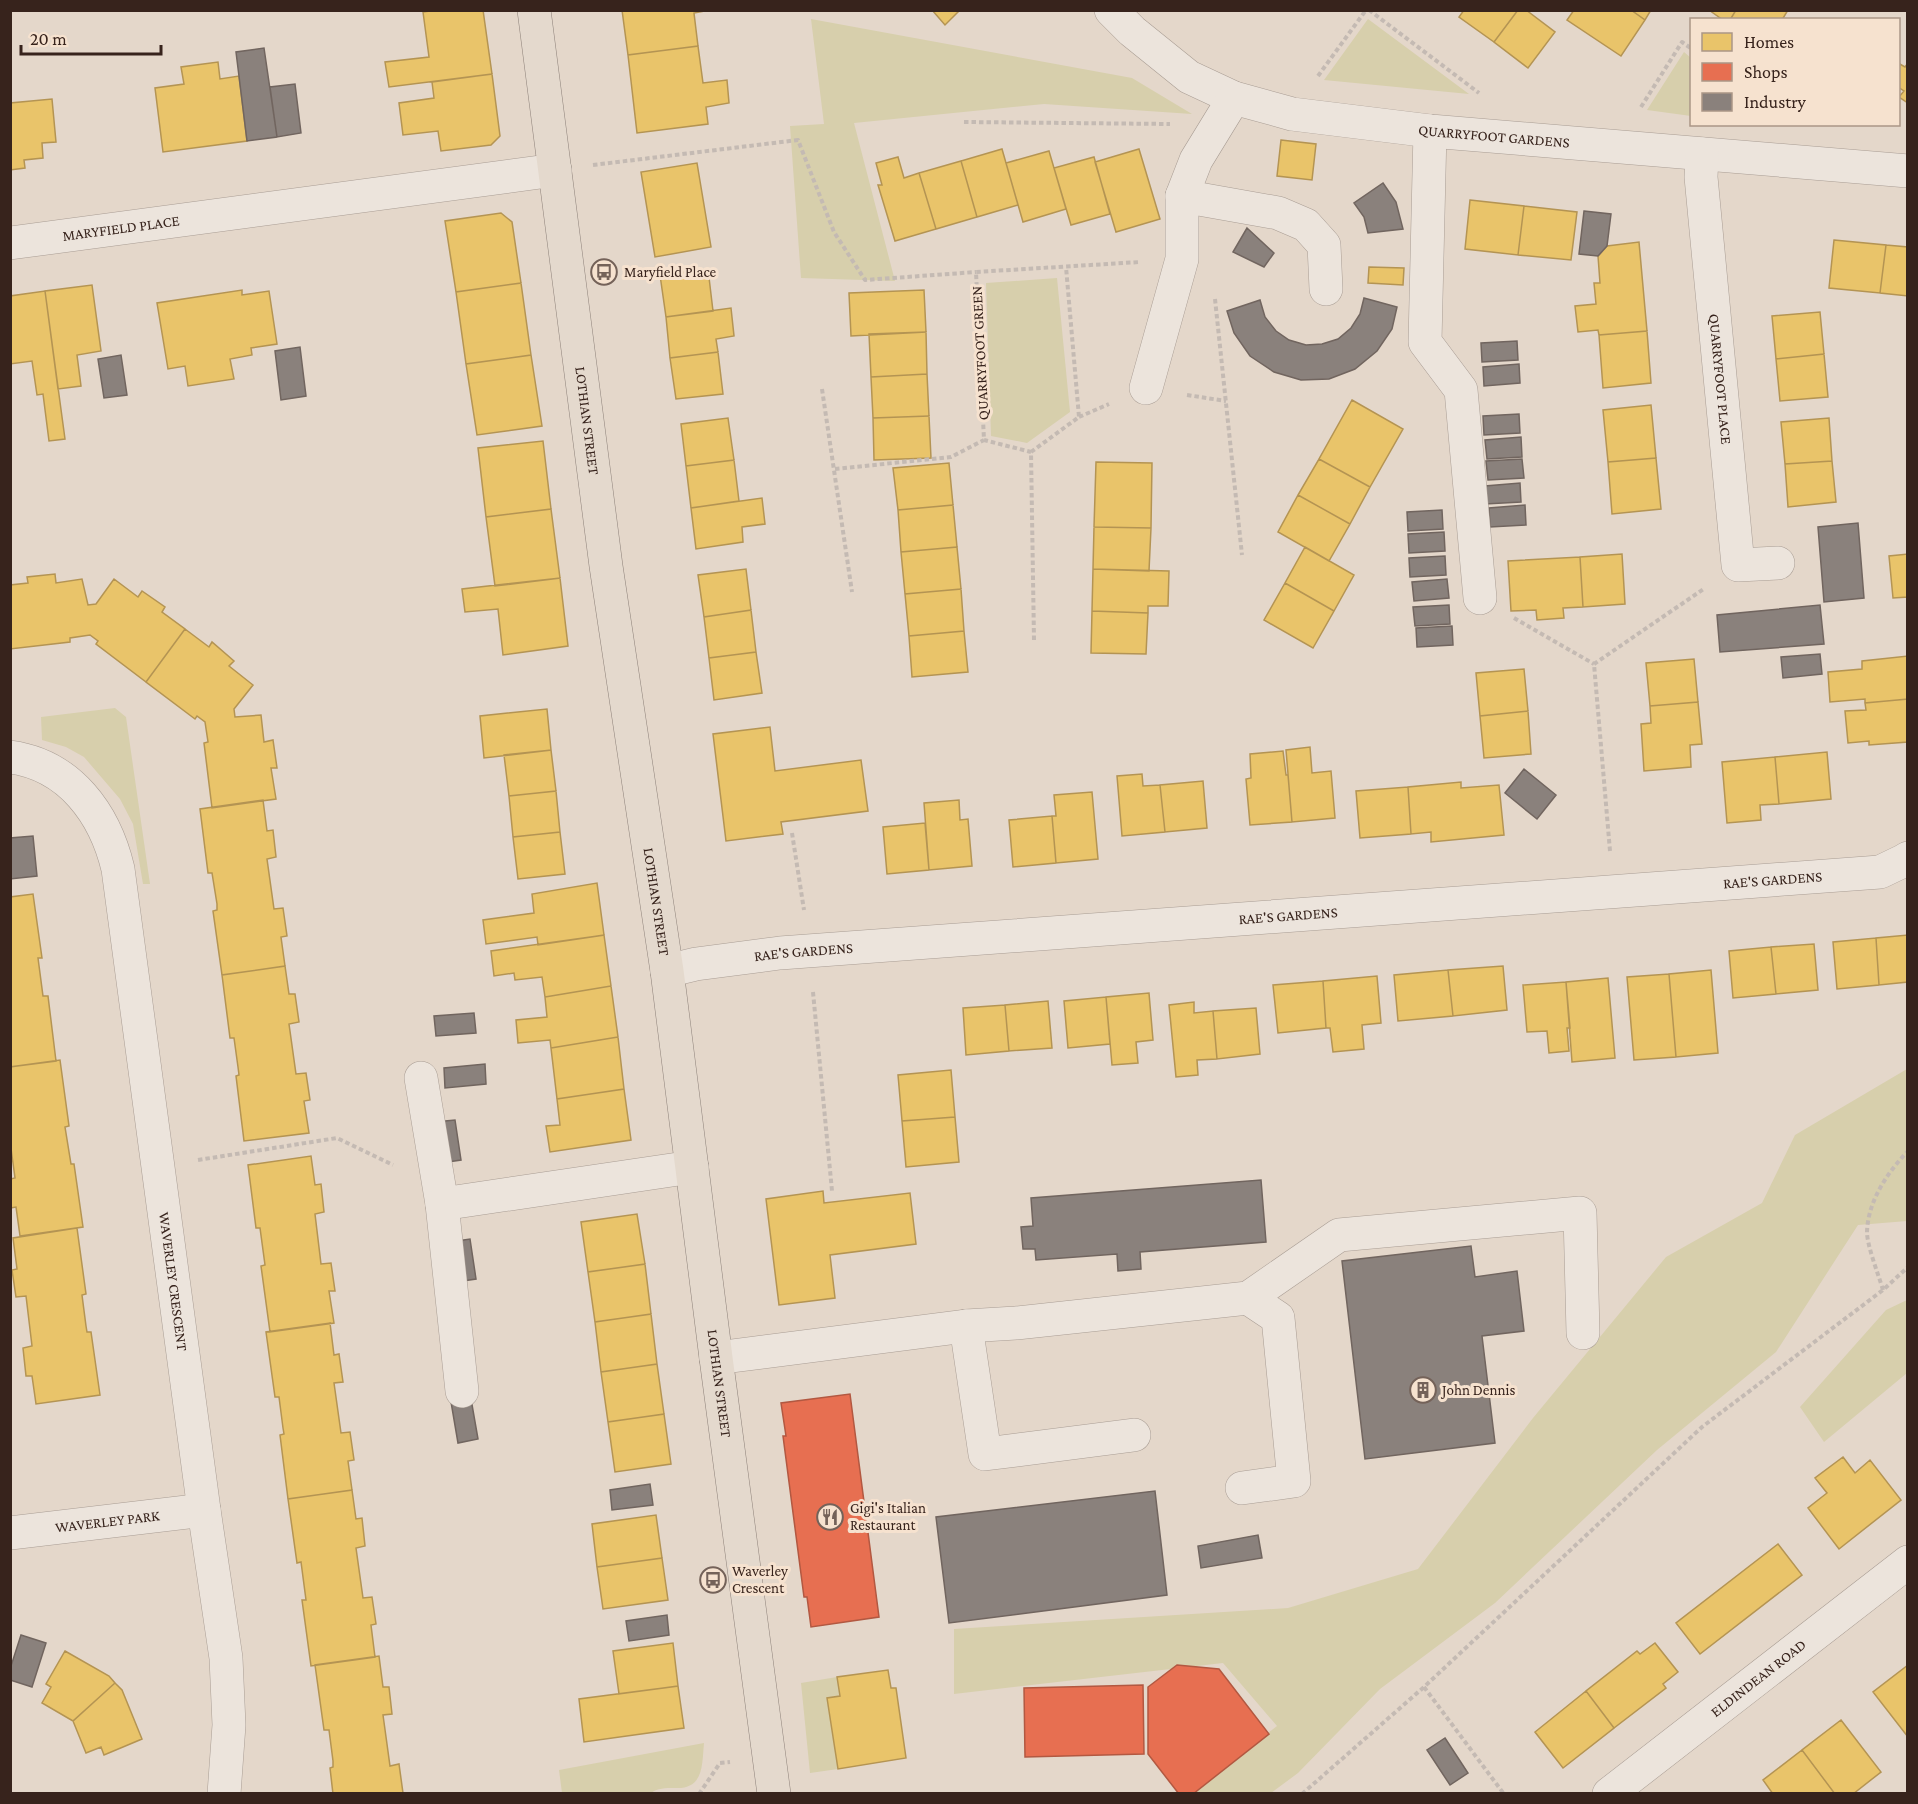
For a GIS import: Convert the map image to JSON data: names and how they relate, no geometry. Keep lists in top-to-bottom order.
{
  "streets": {
    "main road": ["LOTHIAN STREET"],
    "street": [
      "QUARRYFOOT GARDENS",
      "MARYFIELD PLACE",
      "QUARRYFOOT PLACE",
      "RAE'S GARDENS",
      "WAVERLEY CRESCENT",
      "WAVERLEY PARK",
      "ELDINDEAN ROAD"
    ],
    "path": ["QUARRYFOOT GREEN"]
  },
  "crossings": [
    ["QUARRYFOOT GARDENS", "QUARRYFOOT PLACE"],
    ["MARYFIELD PLACE", "LOTHIAN STREET"],
    ["LOTHIAN STREET", "RAE'S GARDENS"],
    ["WAVERLEY CRESCENT", "WAVERLEY PARK"]
  ],
  "places": {
    "bus stop": ["Maryfield Place", "Waverley Crescent"],
    "building": ["John Dennis"],
    "restaurant": ["Gigi's Italian Restaurant"]
  },
  "legend": ["Homes", "Shops", "Industry"],
  "scale_bar": "20 m"
}
